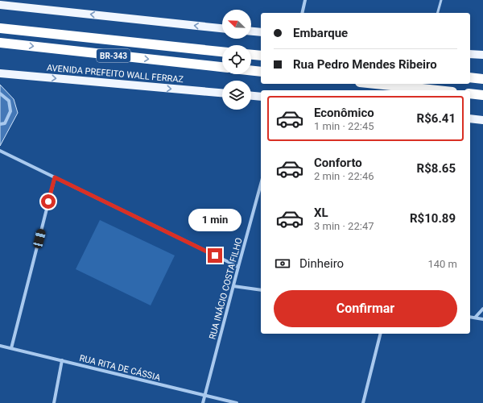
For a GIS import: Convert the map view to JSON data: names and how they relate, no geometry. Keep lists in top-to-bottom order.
{
  "streets": {
    "highway": ["BR-343"],
    "main road": ["AVENIDA PREFEITO WALL FERRAZ"],
    "street": ["RUA INÁCIO COSTA FILHO", "RUA RITA DE CÁSSIA"]
  },
  "crossings": [
    ["RUA INÁCIO COSTA FILHO", "RUA RITA DE CÁSSIA"]
  ],
  "north": "top left",
  "page": {
    "banner": ["Embarque", "Rua Pedro Mendes Ribeiro"],
    "list": [
      {
        "name": "Econômico",
        "note": "1 min · 22:45",
        "value": "R$6.41"
      },
      {
        "name": "Conforto",
        "note": "2 min · 22:46",
        "value": "R$8.65"
      },
      {
        "name": "XL",
        "note": "3 min · 22:47",
        "value": "R$10.89"
      }
    ],
    "bubble": "1 min",
    "pay": ["Dinheiro", "140 m"],
    "buttons": "Confirmar"
  }
}
